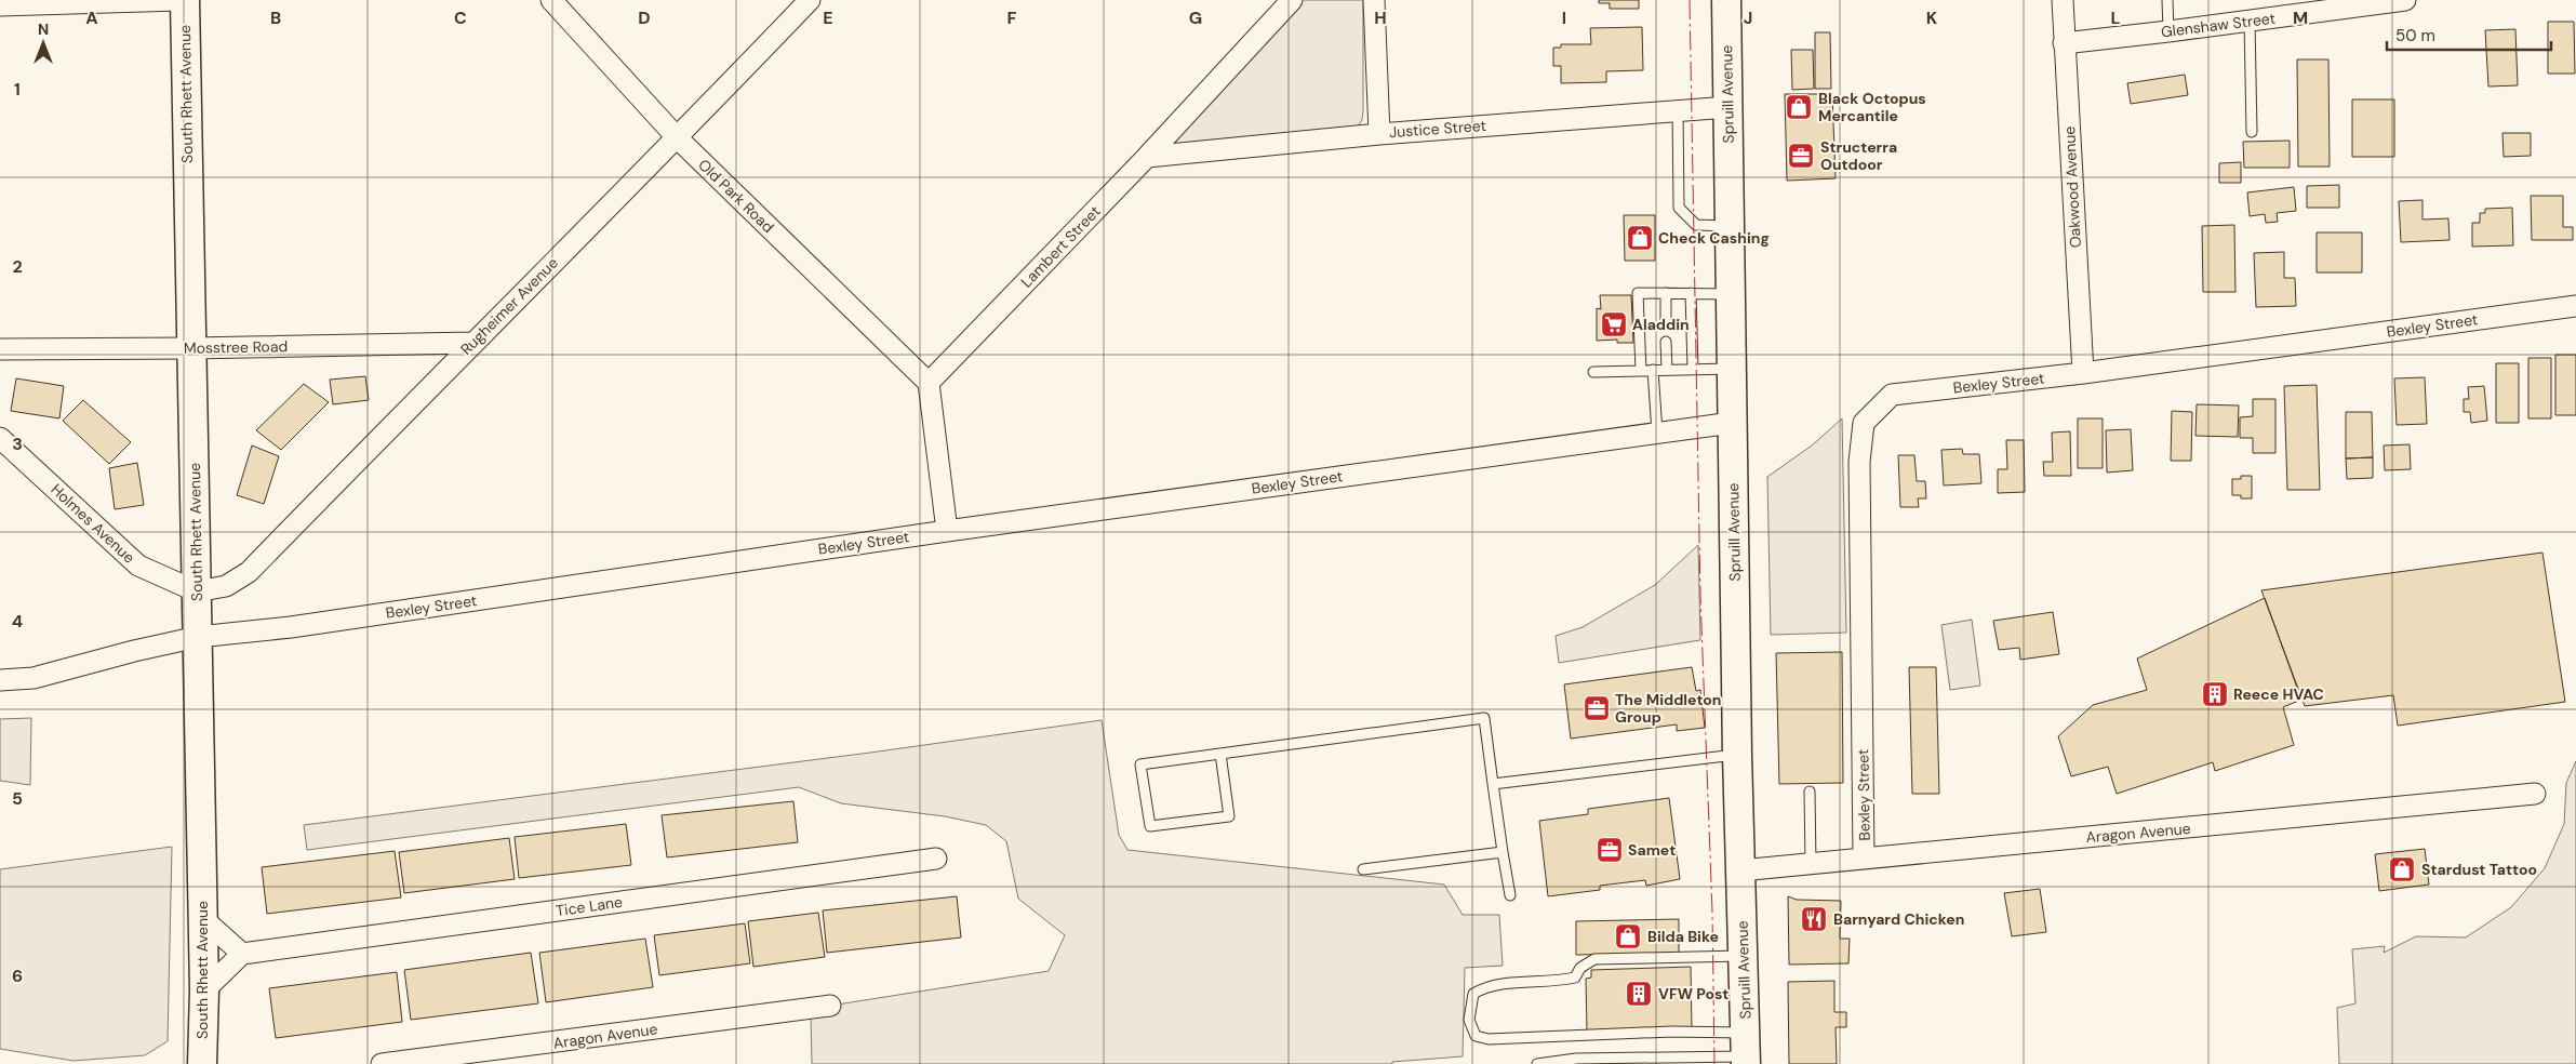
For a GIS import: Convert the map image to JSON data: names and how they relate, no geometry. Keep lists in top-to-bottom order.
{
  "streets": {
    "street": [
      "Glenshaw Street",
      "South Rhett Avenue",
      "Spruill Avenue",
      "Justice Street",
      "Oakwood Avenue",
      "Old Park Road",
      "Lambert Street",
      "Rugheimer Avenue",
      "Bexley Street",
      "Mosstree Road",
      "Holmes Avenue",
      "Aragon Avenue",
      "Tice Lane"
    ]
  },
  "crossings": [
    ["Glenshaw Street", "Oakwood Avenue"],
    ["South Rhett Avenue", "Rugheimer Avenue"],
    ["South Rhett Avenue", "Bexley Street"],
    ["South Rhett Avenue", "Mosstree Road"],
    ["South Rhett Avenue", "Holmes Avenue"],
    ["Spruill Avenue", "Justice Street"],
    ["Spruill Avenue", "Bexley Street"],
    ["Spruill Avenue", "Aragon Avenue"],
    ["Justice Street", "Lambert Street"],
    ["Oakwood Avenue", "Bexley Street"],
    ["Old Park Road", "Lambert Street"],
    ["Old Park Road", "Rugheimer Avenue"],
    ["Rugheimer Avenue", "Mosstree Road"],
    ["Rugheimer Avenue", "Holmes Avenue"],
    ["Bexley Street", "Aragon Avenue"]
  ],
  "places": {
    "shop": [
      "Black Octopus Mercantile",
      "Check Cashing",
      "Stardust Tattoo",
      "Bilda Bike"
    ],
    "office": ["Structerra Outdoor", "The Middleton Group", "Samet"],
    "supermarket": ["Aladdin"],
    "building": ["Reece HVAC", "VFW Post"],
    "restaurant": ["Barnyard Chicken"]
  },
  "scale_bar": "50 m",
  "north": "top",
  "grid": {
    "columns": [
      "A",
      "B",
      "C",
      "D",
      "E",
      "F",
      "G",
      "H",
      "I",
      "J",
      "K",
      "L",
      "M"
    ],
    "rows": [
      "1",
      "2",
      "3",
      "4",
      "5",
      "6"
    ]
  }
}
